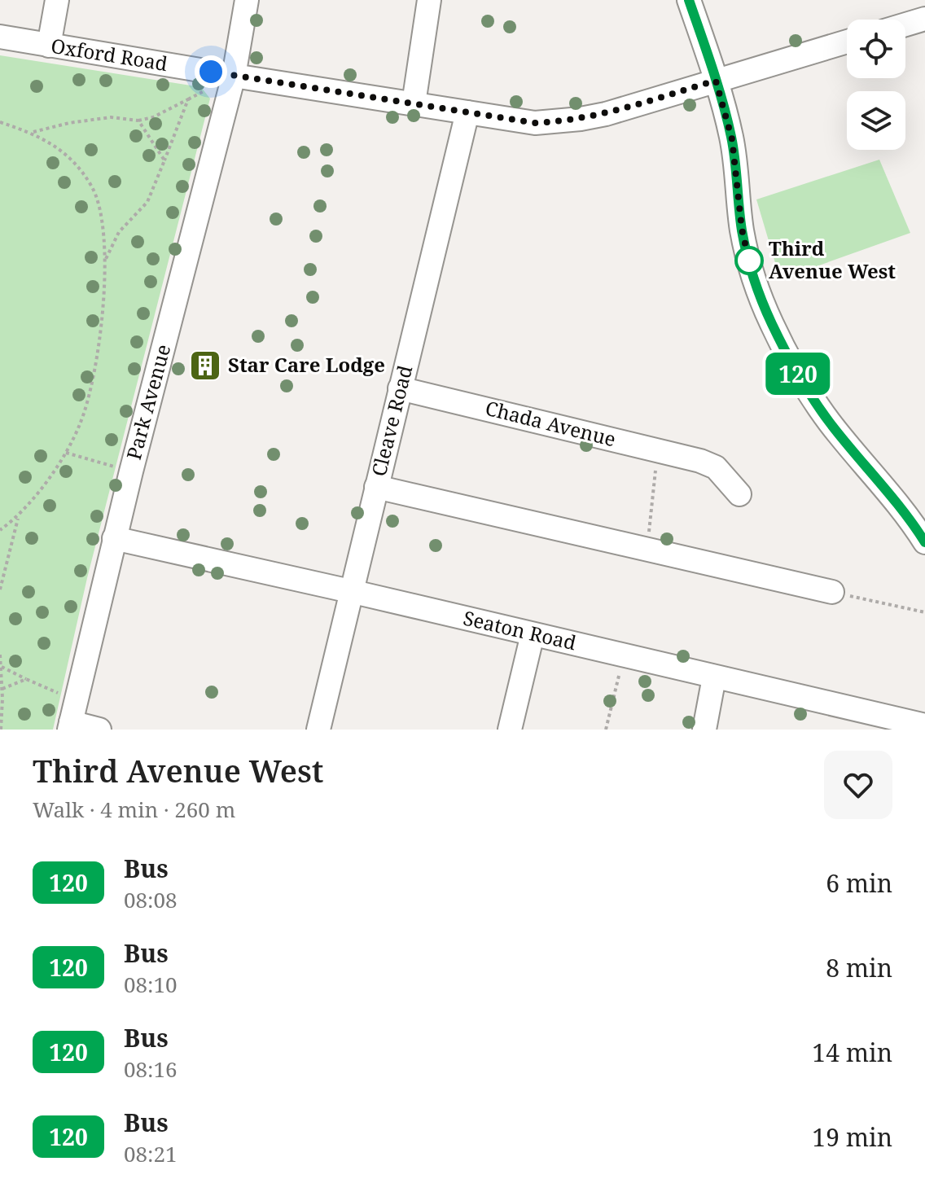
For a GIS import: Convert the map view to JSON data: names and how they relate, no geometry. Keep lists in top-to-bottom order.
{
  "streets": {
    "street": [
      "Oxford Road",
      "Park Avenue",
      "Cleave Road",
      "Chada Avenue",
      "Seaton Road"
    ]
  },
  "crossings": [
    ["Oxford Road", "Park Avenue"],
    ["Oxford Road", "Cleave Road"],
    ["Park Avenue", "Seaton Road"],
    ["Cleave Road", "Chada Avenue"],
    ["Cleave Road", "Seaton Road"]
  ],
  "places": {
    "other": ["Third Avenue West"],
    "building": ["Star Care Lodge"]
  },
  "lines": ["bus line 120"],
  "page": {
    "on_map": "120",
    "heading": ["Third Avenue West", "Walk · 4 min · 260 m"],
    "list": [
      {
        "mark": "120",
        "name": "Bus",
        "note": "08:08",
        "value": "6 min"
      },
      {
        "mark": "120",
        "name": "Bus",
        "note": "08:10",
        "value": "8 min"
      },
      {
        "mark": "120",
        "name": "Bus",
        "note": "08:16",
        "value": "14 min"
      },
      {
        "mark": "120",
        "name": "Bus",
        "note": "08:21",
        "value": "19 min"
      }
    ]
  }
}
